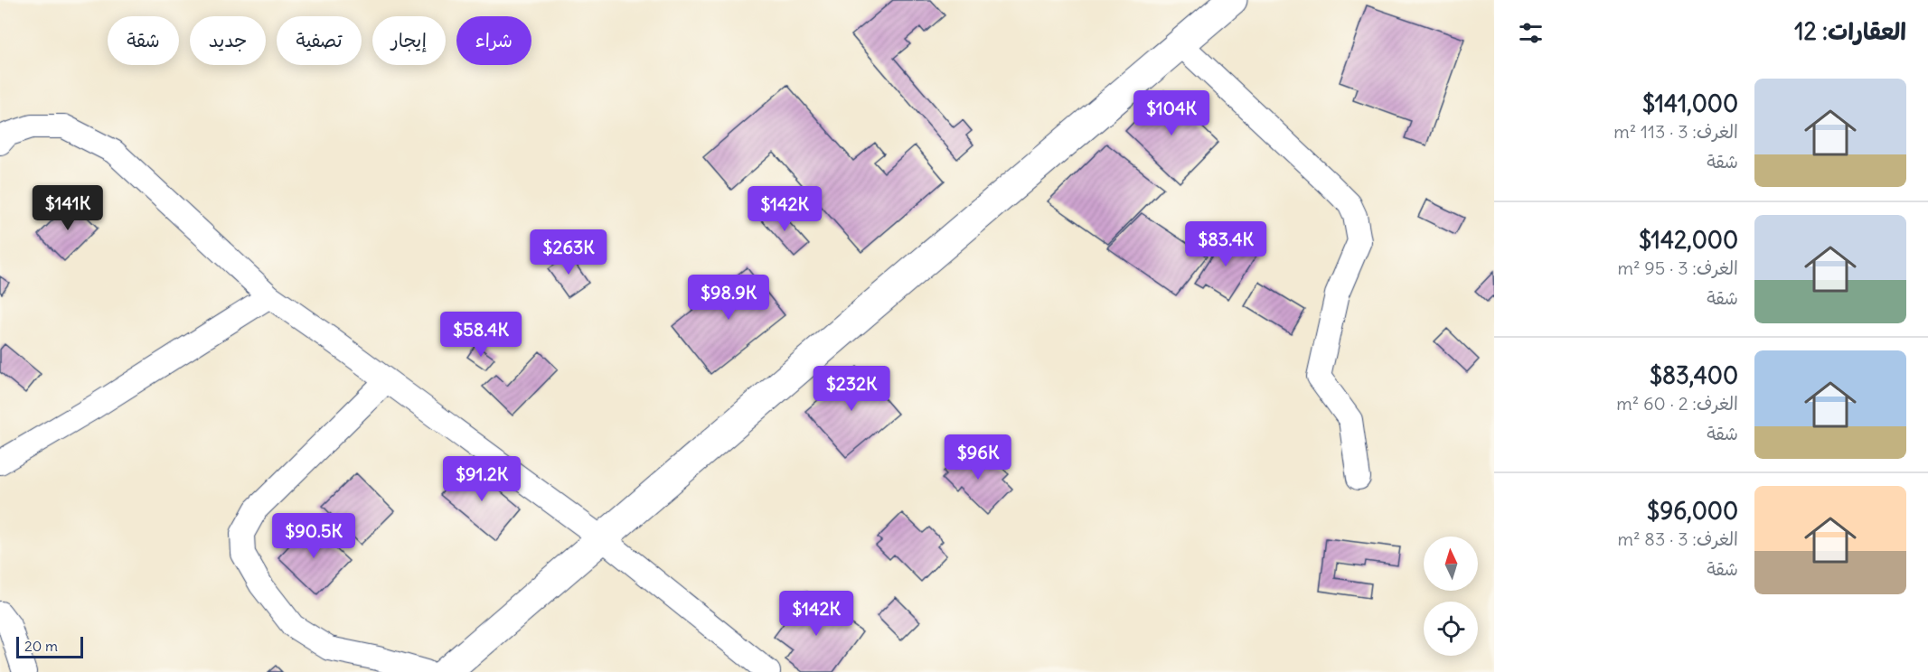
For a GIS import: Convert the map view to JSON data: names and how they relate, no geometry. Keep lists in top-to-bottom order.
{
  "scale_bar": "20 m",
  "north": "top",
  "page": {
    "heading": "العقارات: 12",
    "chip": [
      "شراء",
      "إيجار",
      "تصفية",
      "جديد",
      "شقة"
    ],
    "list": [
      {
        "name": "$141,000",
        "note": "الغرف: 3 · 113 m² · شقة"
      },
      {
        "name": "$142,000",
        "note": "الغرف: 3 · 95 m² · شقة"
      },
      {
        "name": "$83,400",
        "note": "الغرف: 2 · 60 m² · شقة"
      },
      {
        "name": "$96,000",
        "note": "الغرف: 3 · 83 m² · شقة"
      }
    ],
    "price": [
      "$104K",
      "$141K",
      "$142K",
      "$83.4K",
      "$263K",
      "$98.9K",
      "$58.4K",
      "$232K",
      "$96K",
      "$91.2K",
      "$90.5K",
      "$142K"
    ],
    "scale": "20 m"
  }
}
